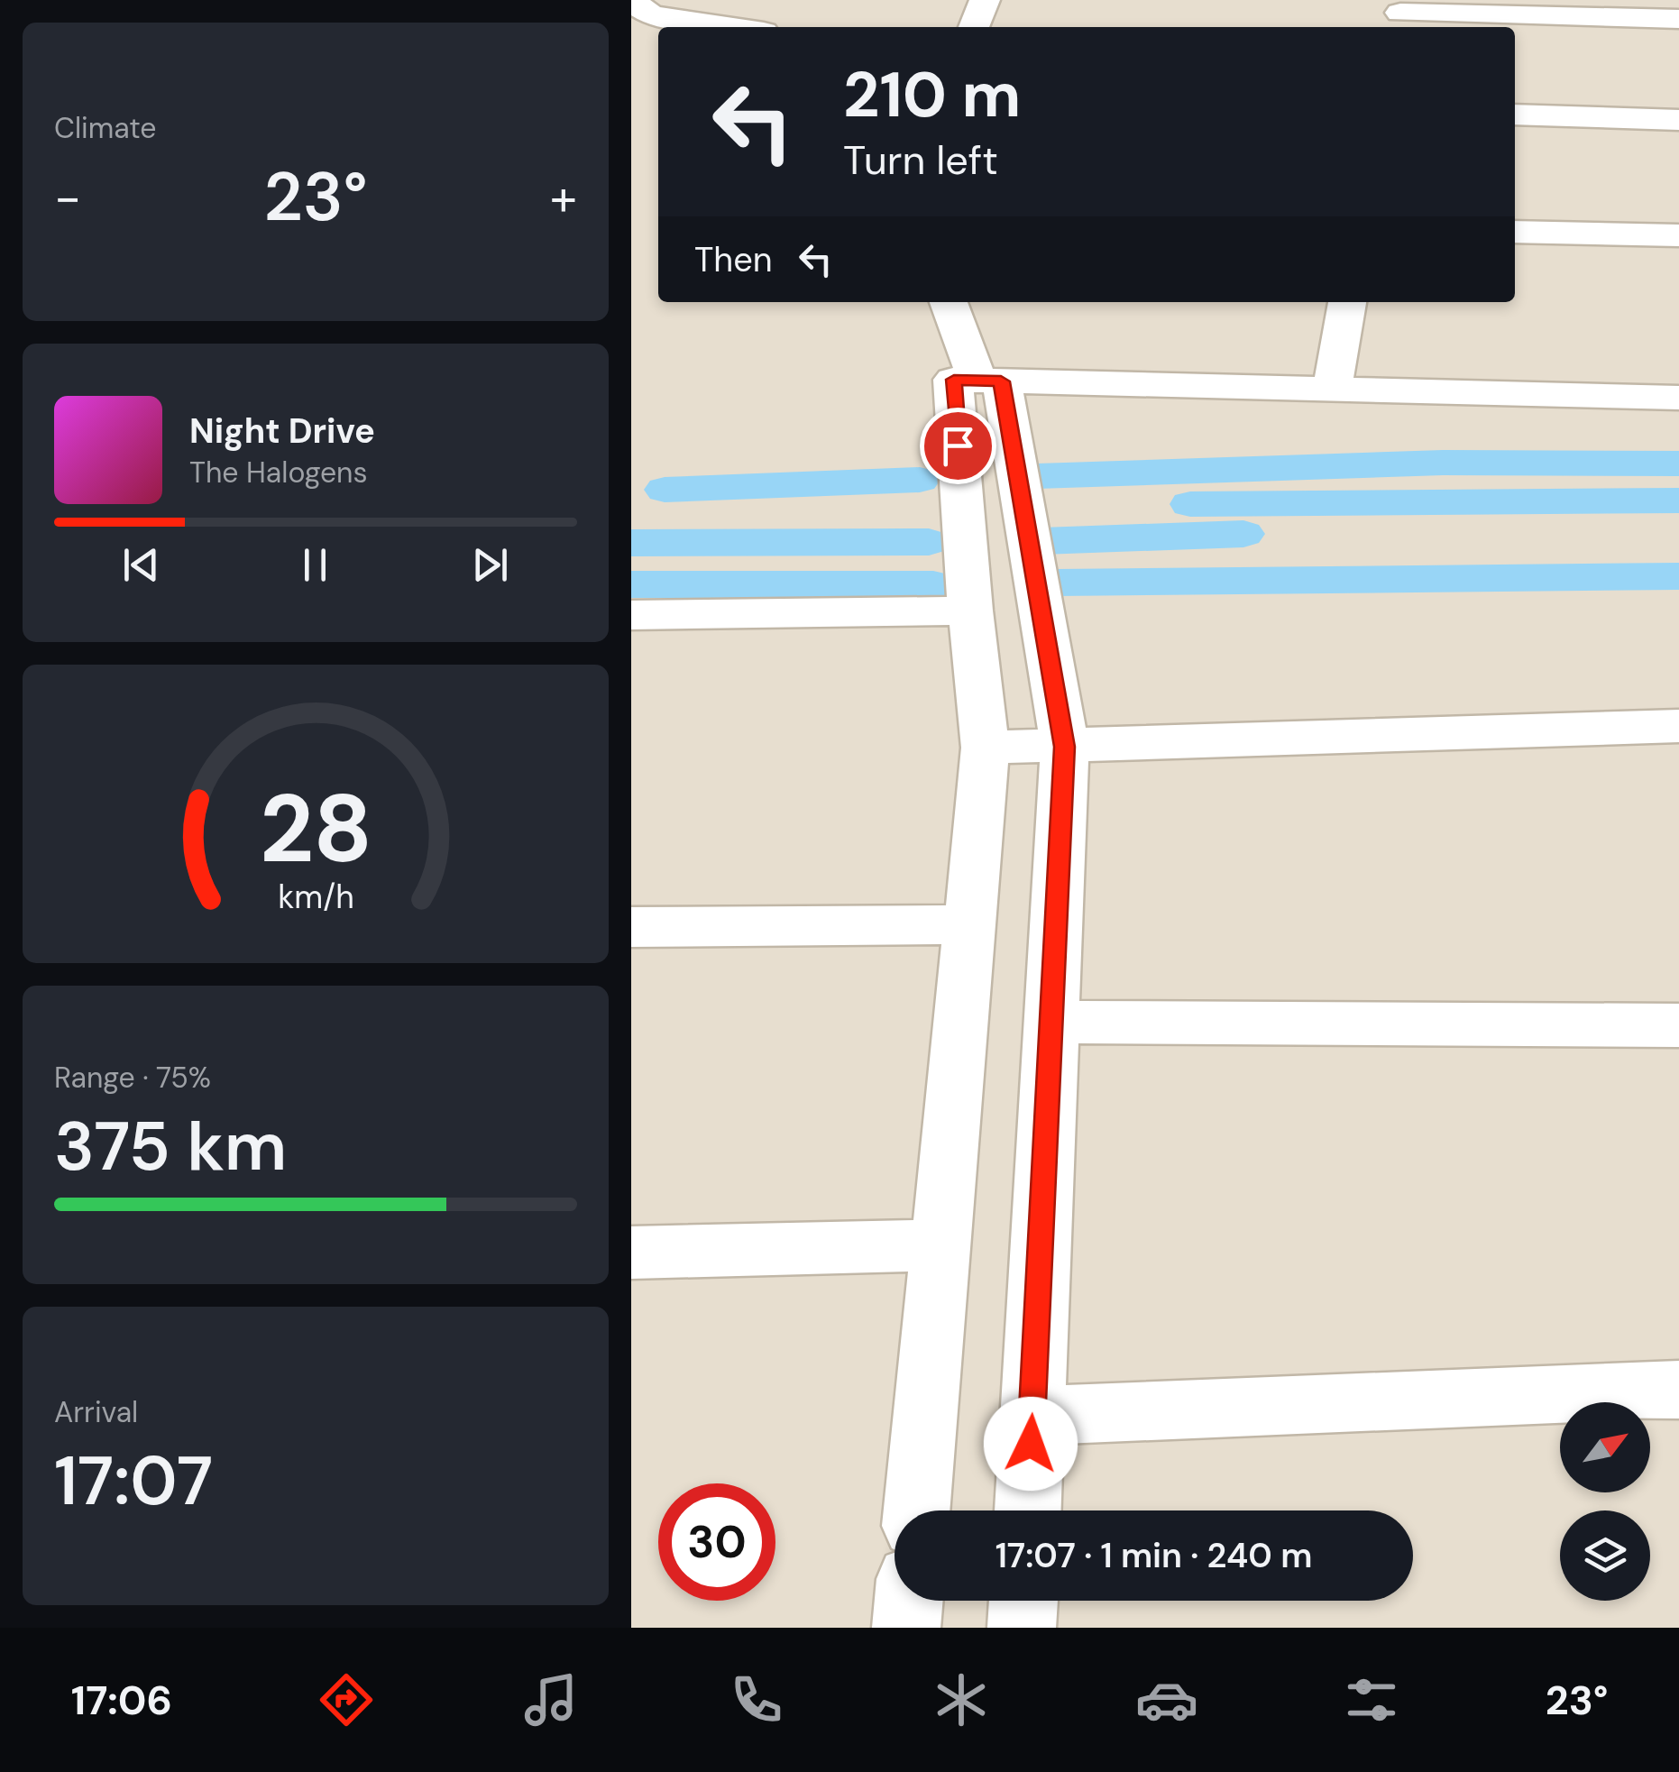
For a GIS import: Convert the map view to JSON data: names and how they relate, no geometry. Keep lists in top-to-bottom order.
{
  "north": "top right",
  "page": {
    "tile": [
      "Climate",
      ["Range · 75%", "375 km"],
      ["Arrival", "17:07"]
    ],
    "turn": ["210 m", "Turn left"],
    "heat": ["−", "23°", "+"],
    "then": "Then",
    "song": ["Night Drive", "The Halogens"],
    "limit": "30",
    "trip": "17:07 · 1 min · 240 m",
    "tabs": ["17:06", "23°"],
    "gauge": ["28", "km/h"]
  }
}
